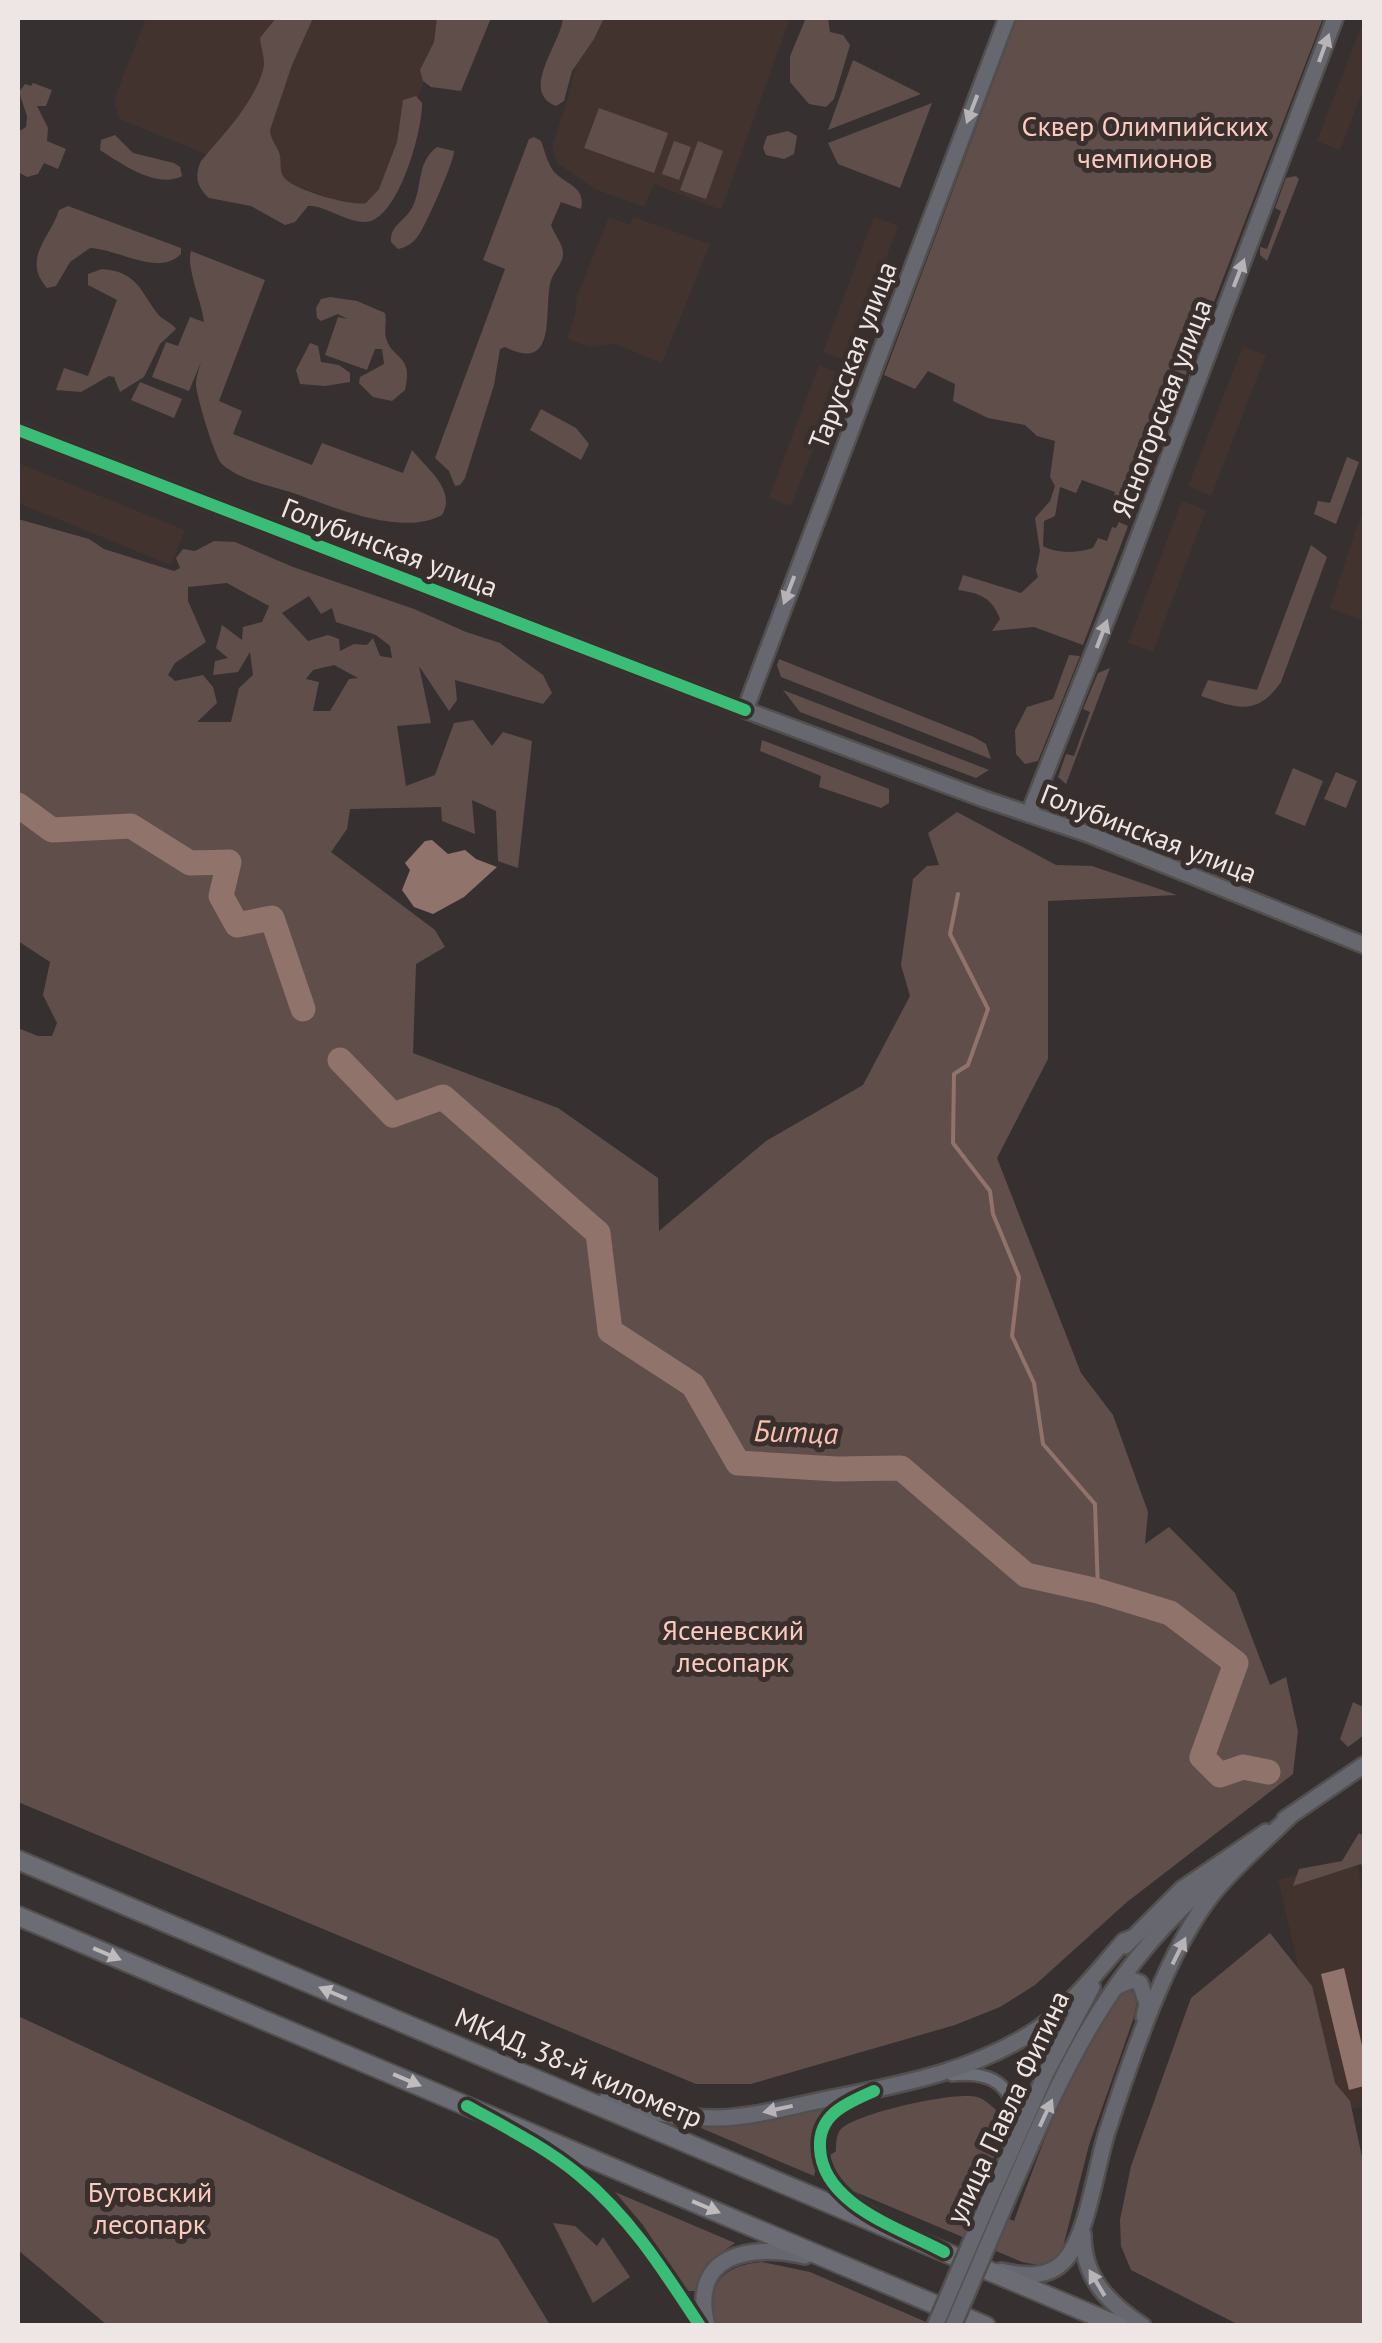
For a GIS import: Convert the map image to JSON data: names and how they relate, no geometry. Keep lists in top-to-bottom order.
{
  "streets": {
    "highway": ["МКАД, 38-й километр"],
    "main road": [
      "Тарусская улица",
      "Ясногорская улица",
      "Голубинская улица",
      "улица Павла Фитина"
    ]
  },
  "crossings": [
    ["Тарусская улица", "Голубинская улица"],
    ["Ясногорская улица", "Голубинская улица"]
  ],
  "one_way": ["Тарусская улица", "Ясногорская улица"],
  "water": ["Битца"],
  "parks": ["Сквер Олимпийских чемпионов", "Ясеневский лесопарк", "Бутовский лесопарк"]
}
